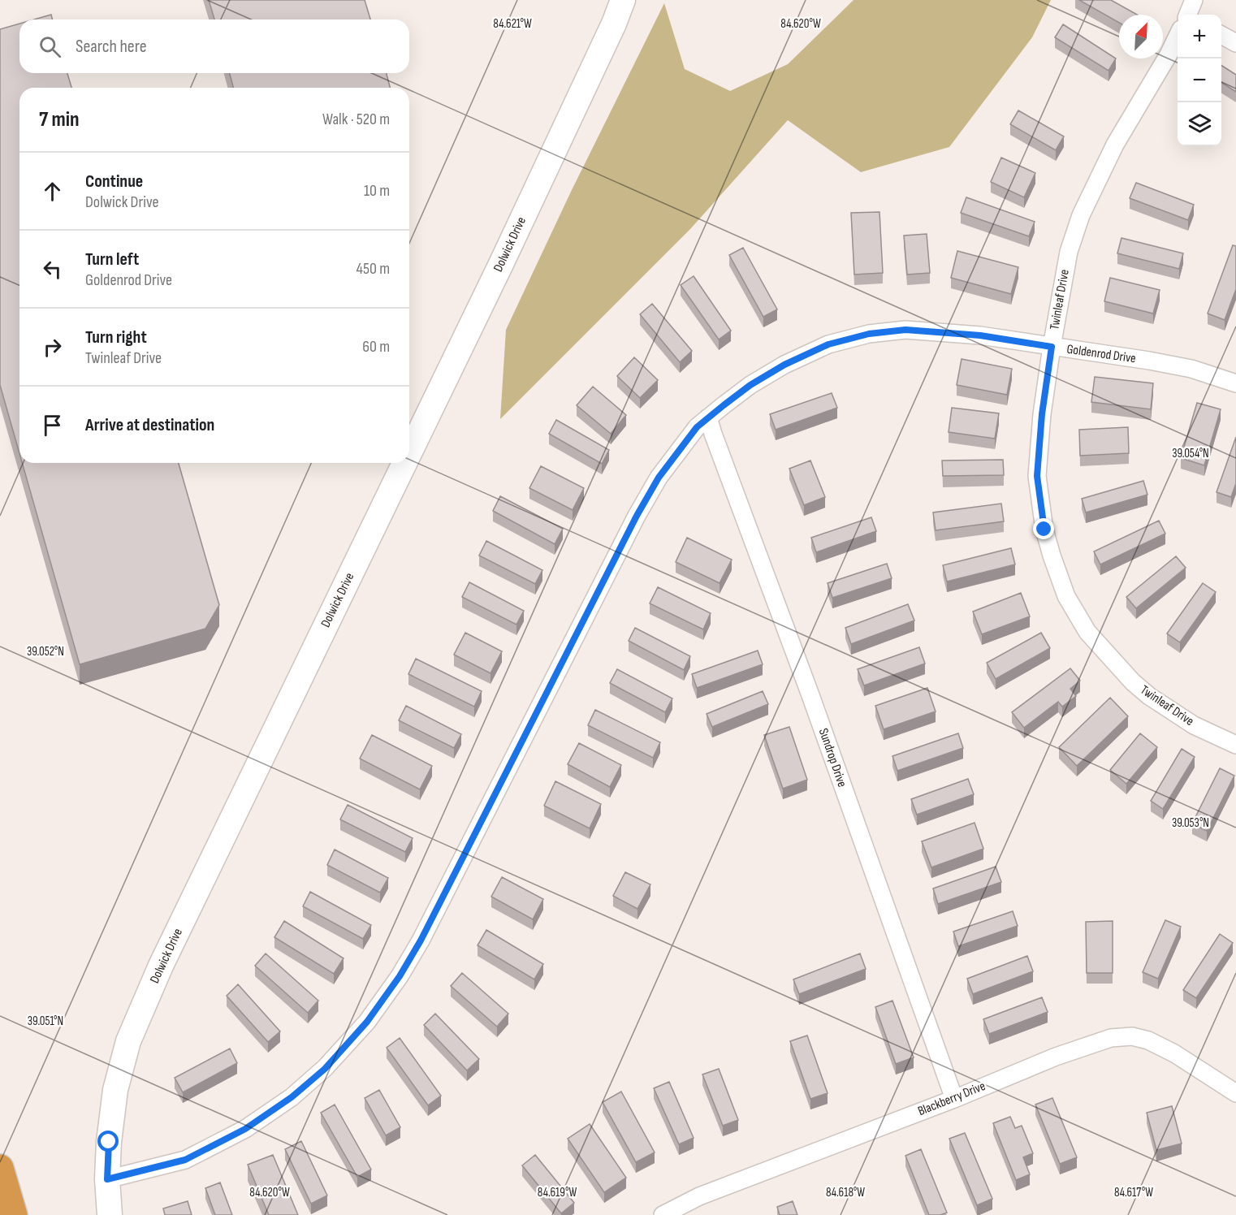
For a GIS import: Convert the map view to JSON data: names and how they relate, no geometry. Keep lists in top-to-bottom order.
{
  "streets": {
    "main road": ["Dolwick Drive"],
    "street": [
      "Twinleaf Drive",
      "Goldenrod Drive",
      "Sundrop Drive",
      "Blackberry Drive"
    ]
  },
  "crossings": [
    ["Dolwick Drive", "Goldenrod Drive"],
    ["Twinleaf Drive", "Goldenrod Drive"],
    ["Goldenrod Drive", "Sundrop Drive"],
    ["Sundrop Drive", "Blackberry Drive"]
  ],
  "north": "top right",
  "page": {
    "map_buttons": ["+", "−"],
    "search": "Search here",
    "heading": ["7 min", "Walk · 520 m"],
    "list": [
      ["Continue", "Dolwick Drive", "10 m"],
      ["Turn left", "Goldenrod Drive", "450 m"],
      ["Turn right", "Twinleaf Drive", "60 m"],
      "Arrive at destination"
    ]
  },
  "coordinates": [
    "84.621°W",
    "84.620°W",
    "39.054°N",
    "39.052°N",
    "39.053°N",
    "39.051°N",
    "84.619°W",
    "84.618°W",
    "84.617°W"
  ]
}
